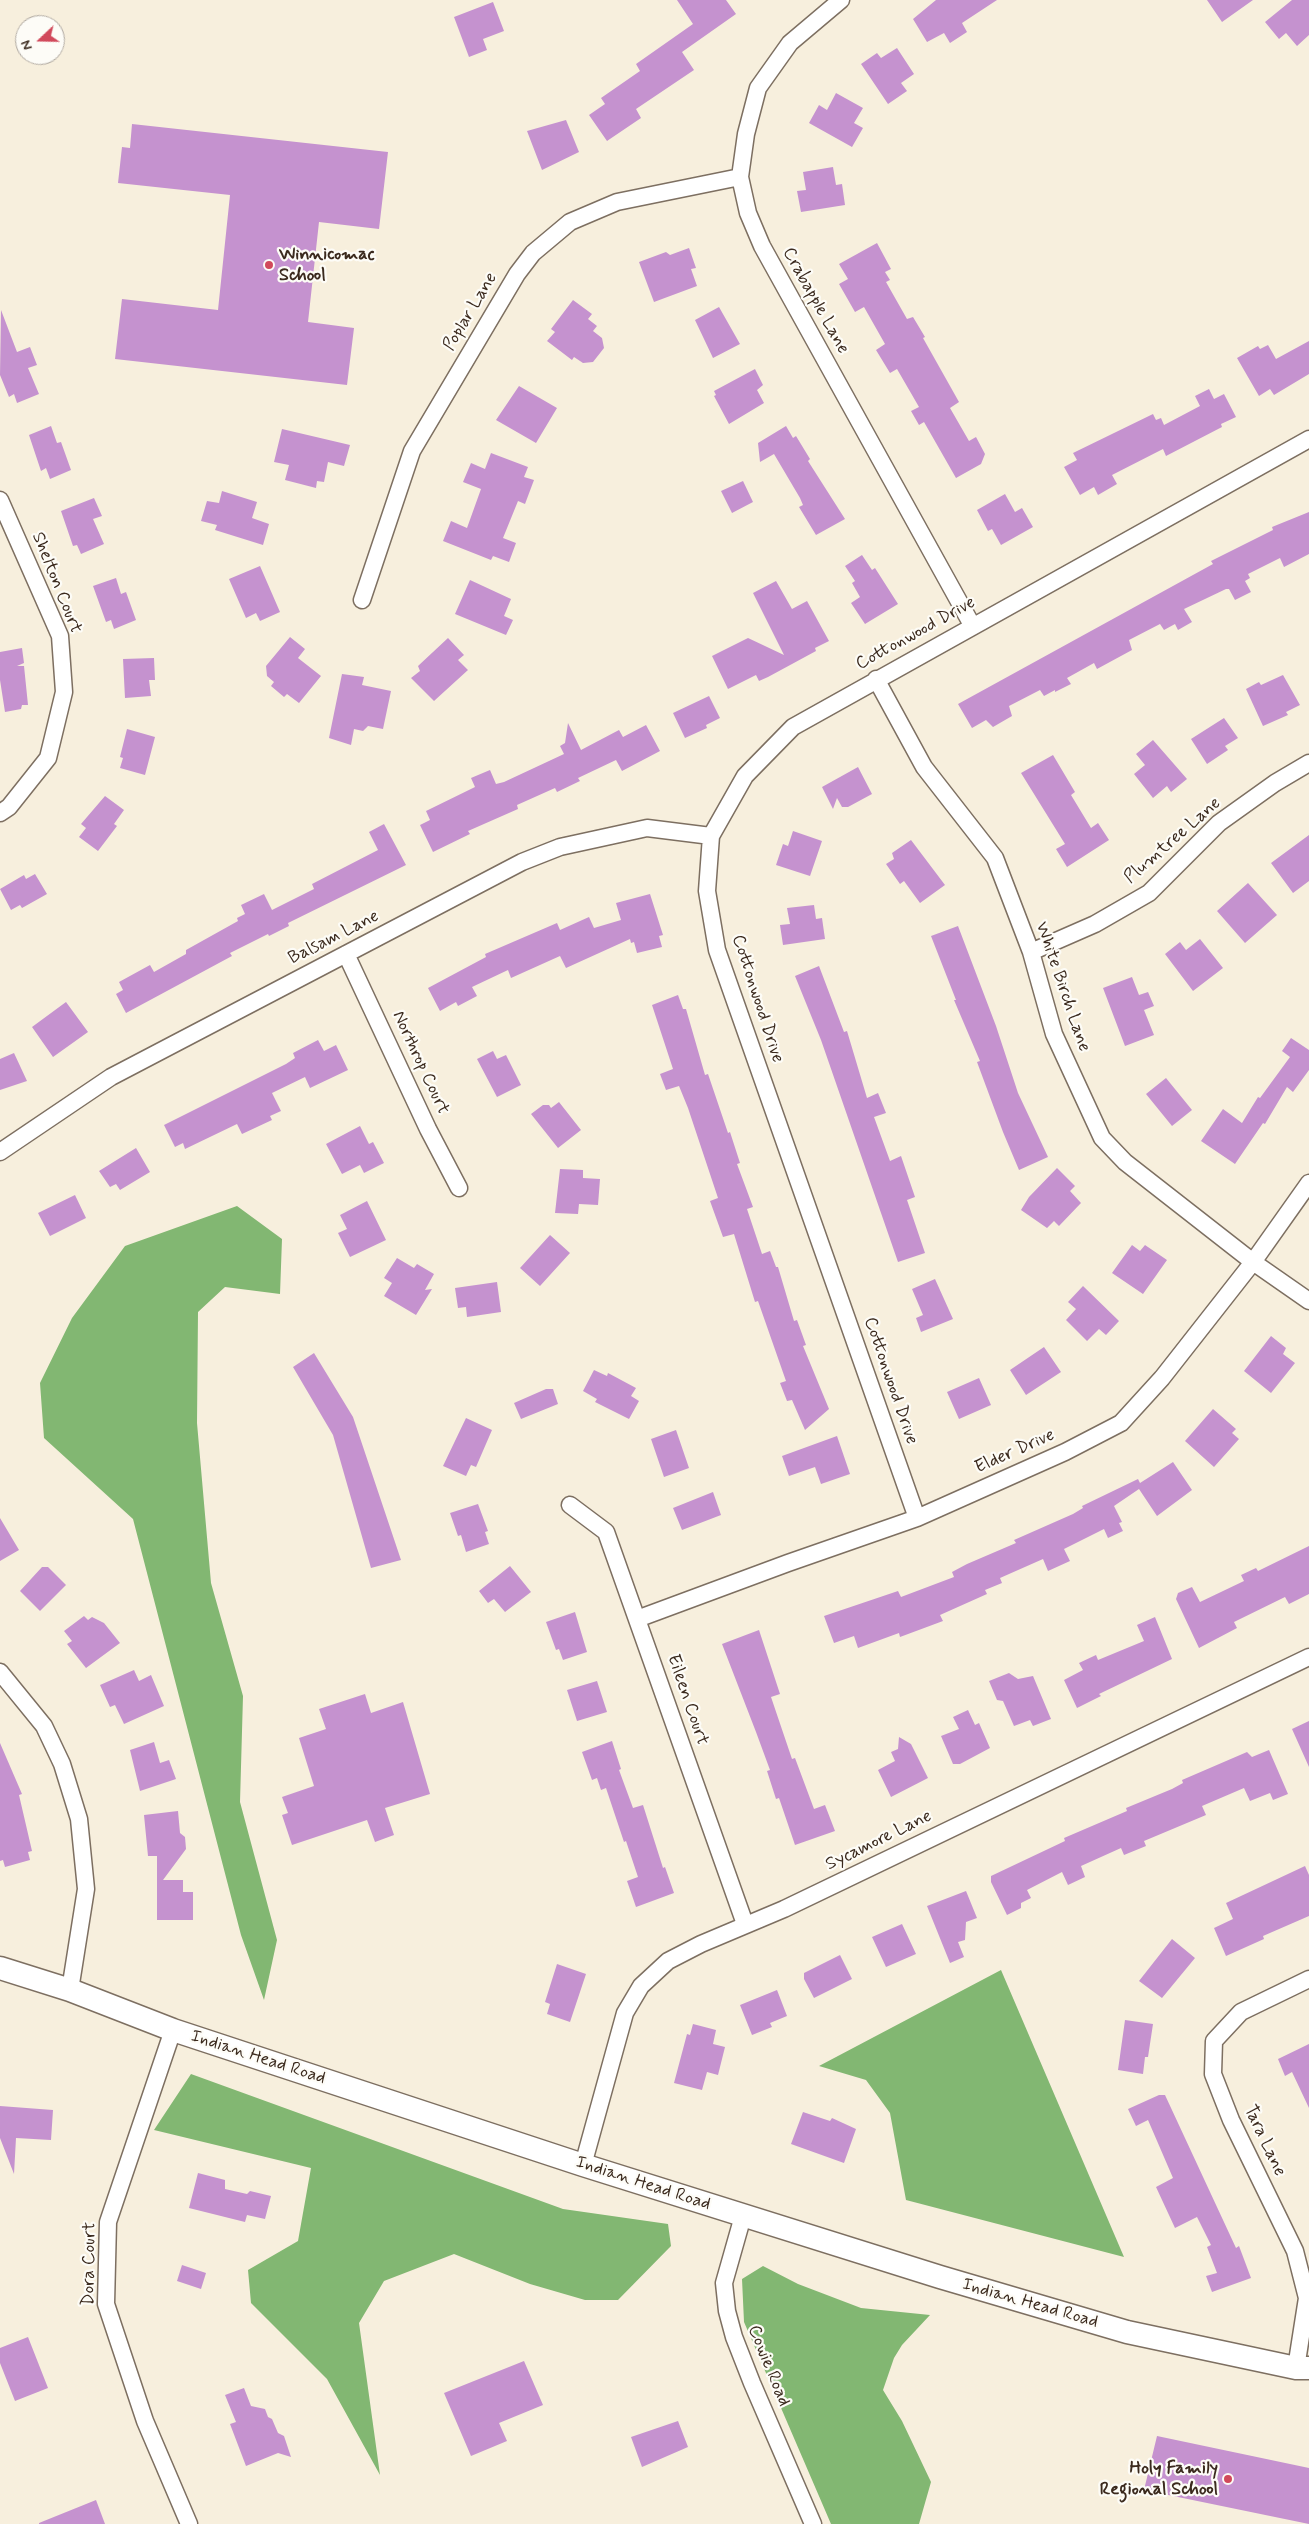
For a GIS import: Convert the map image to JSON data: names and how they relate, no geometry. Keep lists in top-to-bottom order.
{
  "streets": {
    "main road": ["Indian Head Road"],
    "street": [
      "Crabapple Lane",
      "Poplar Lane",
      "Shelton Court",
      "Cottonwood Drive",
      "Plumtree Lane",
      "Balsam Lane",
      "White Birch Lane",
      "Northrop Court",
      "Elder Drive",
      "Eileen Court",
      "Sycamore Lane",
      "Tara Lane",
      "Dora Court",
      "Cowie Road"
    ]
  },
  "crossings": [
    ["Crabapple Lane", "Poplar Lane"],
    ["Crabapple Lane", "Cottonwood Drive"],
    ["Cottonwood Drive", "Balsam Lane"],
    ["Cottonwood Drive", "White Birch Lane"],
    ["Cottonwood Drive", "Elder Drive"],
    ["Plumtree Lane", "White Birch Lane"],
    ["Balsam Lane", "Northrop Court"],
    ["White Birch Lane", "Elder Drive"],
    ["Elder Drive", "Eileen Court"],
    ["Eileen Court", "Sycamore Lane"],
    ["Sycamore Lane", "Indian Head Road"],
    ["Indian Head Road", "Tara Lane"],
    ["Indian Head Road", "Dora Court"],
    ["Indian Head Road", "Cowie Road"]
  ],
  "places": ["Winnicomac School", "Holy Family Regional School"],
  "north": "left"
}
